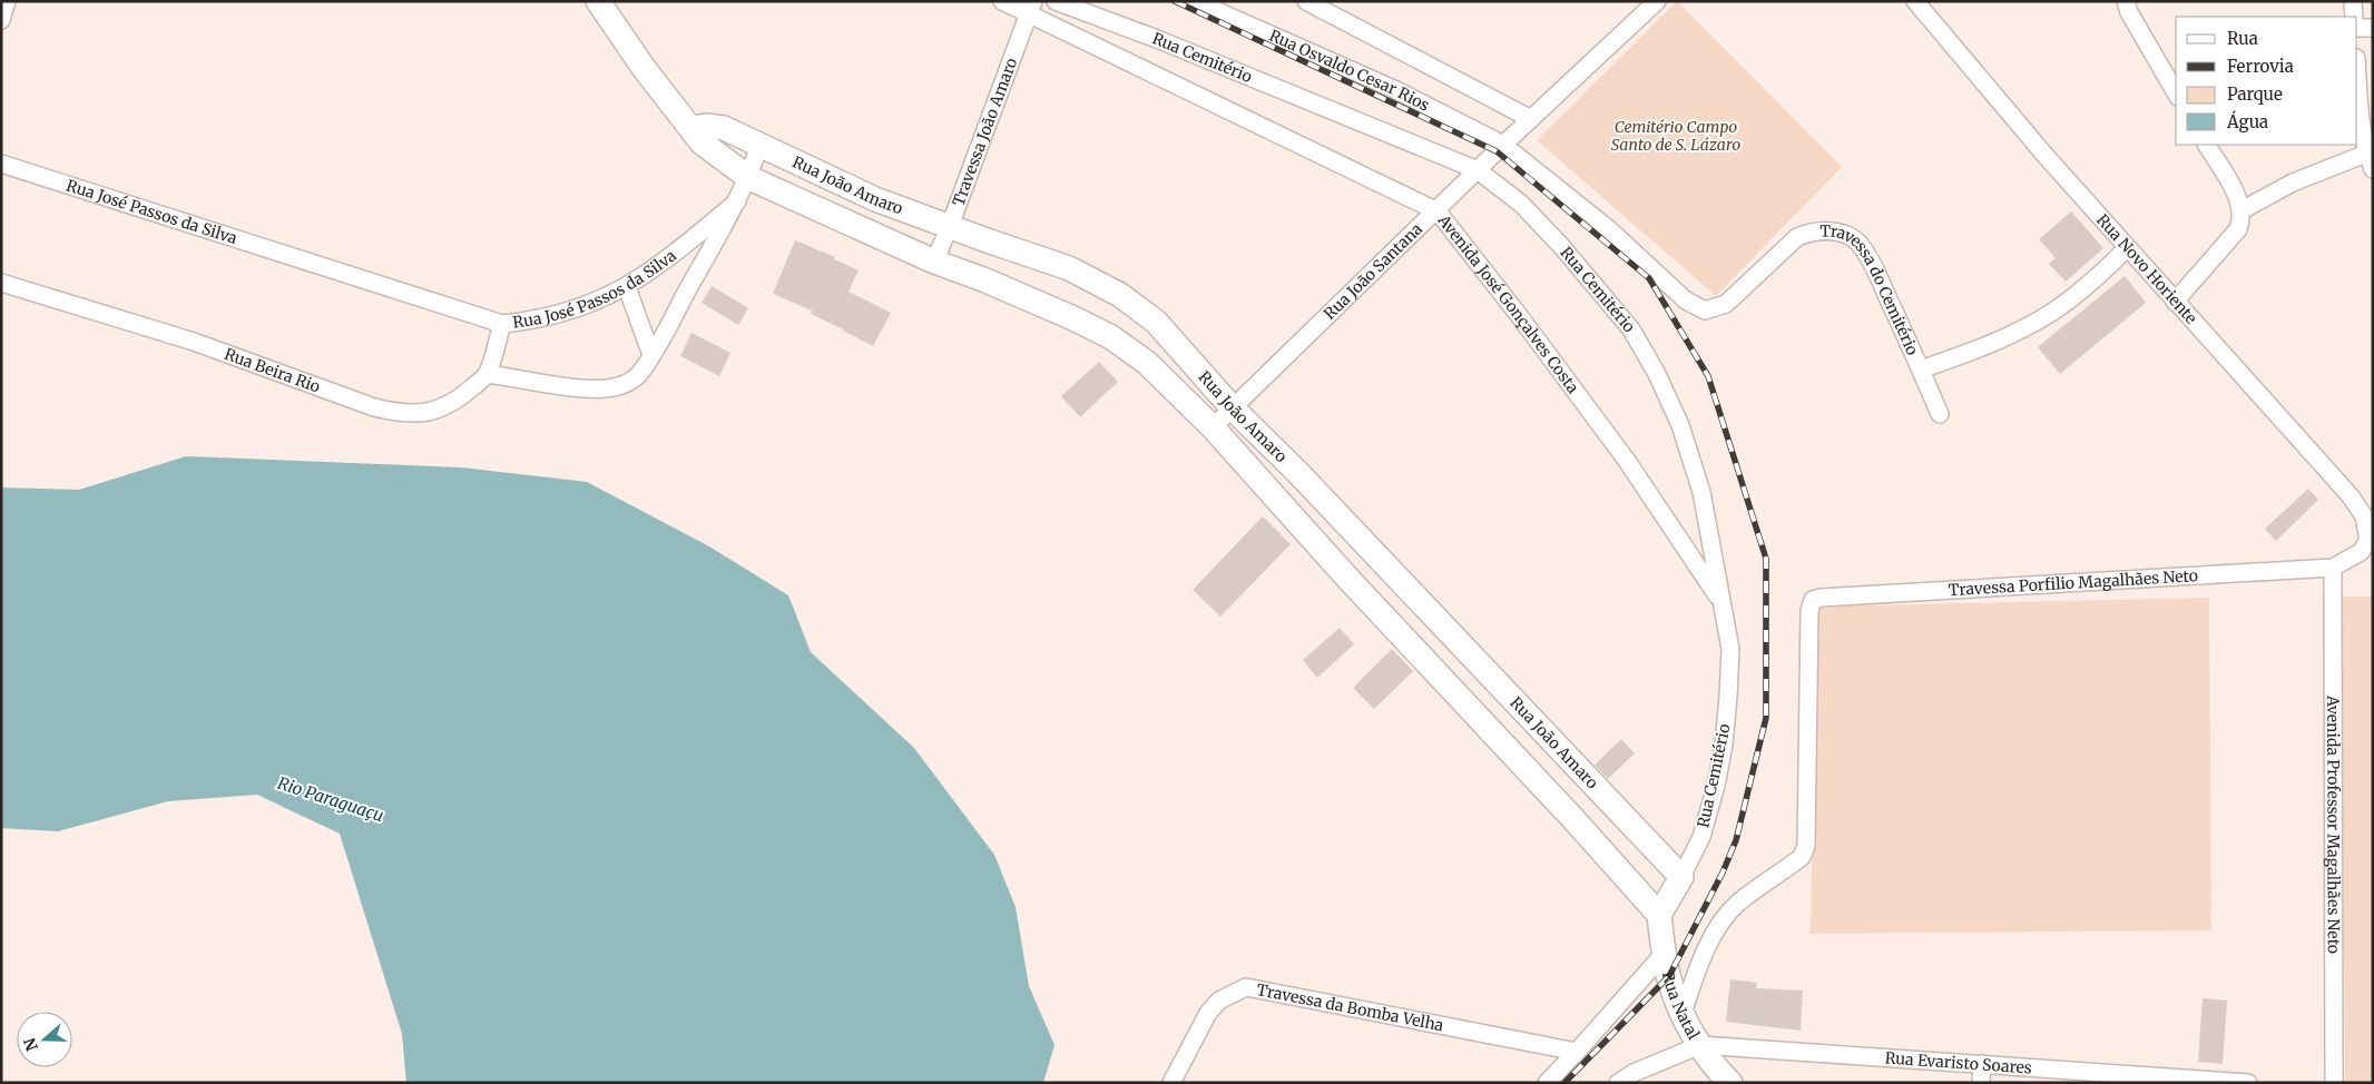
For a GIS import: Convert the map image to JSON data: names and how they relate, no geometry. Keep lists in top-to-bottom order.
{
  "streets": {
    "street": [
      "Rua Cemitério",
      "Rua Osvaldo Cesar Rios",
      "Travessa João Amaro",
      "Rua João Amaro",
      "Rua José Passos da Silva",
      "Rua Novo Horiente",
      "Rua João Santana",
      "Travessa do Cemitério",
      "Avenida José Gonçalves Costa",
      "Rua Beira Rio",
      "Travessa Porfilio Magalhães Neto",
      "Avenida Professor Magalhães Neto",
      "Rua Natal",
      "Travessa da Bomba Velha",
      "Rua Evaristo Soares"
    ]
  },
  "crossings": [
    ["Rua Cemitério", "Rua João Amaro"],
    ["Rua Cemitério", "Rua João Santana"],
    ["Rua Cemitério", "Avenida José Gonçalves Costa"],
    ["Rua Osvaldo Cesar Rios", "Rua João Santana"],
    ["Rua Osvaldo Cesar Rios", "Travessa do Cemitério"],
    ["Travessa João Amaro", "Rua João Amaro"],
    ["Travessa João Amaro", "Avenida José Gonçalves Costa"],
    ["Rua João Amaro", "Rua João Santana"],
    ["Rua João Amaro", "Rua Natal"],
    ["Rua José Passos da Silva", "Rua Beira Rio"],
    ["Rua João Santana", "Travessa do Cemitério"],
    ["Rua João Santana", "Avenida José Gonçalves Costa"],
    ["Travessa Porfilio Magalhães Neto", "Avenida Professor Magalhães Neto"],
    ["Travessa Porfilio Magalhães Neto", "Rua Natal"],
    ["Rua Natal", "Rua Evaristo Soares"]
  ],
  "water": ["Rio Paraguaçu"],
  "parks": ["Cemitério Campo Santo de S. Lázaro"],
  "legend": [
    "Rua",
    "Ferrovia",
    "Parque",
    "Água"
  ],
  "north": "left"
}
